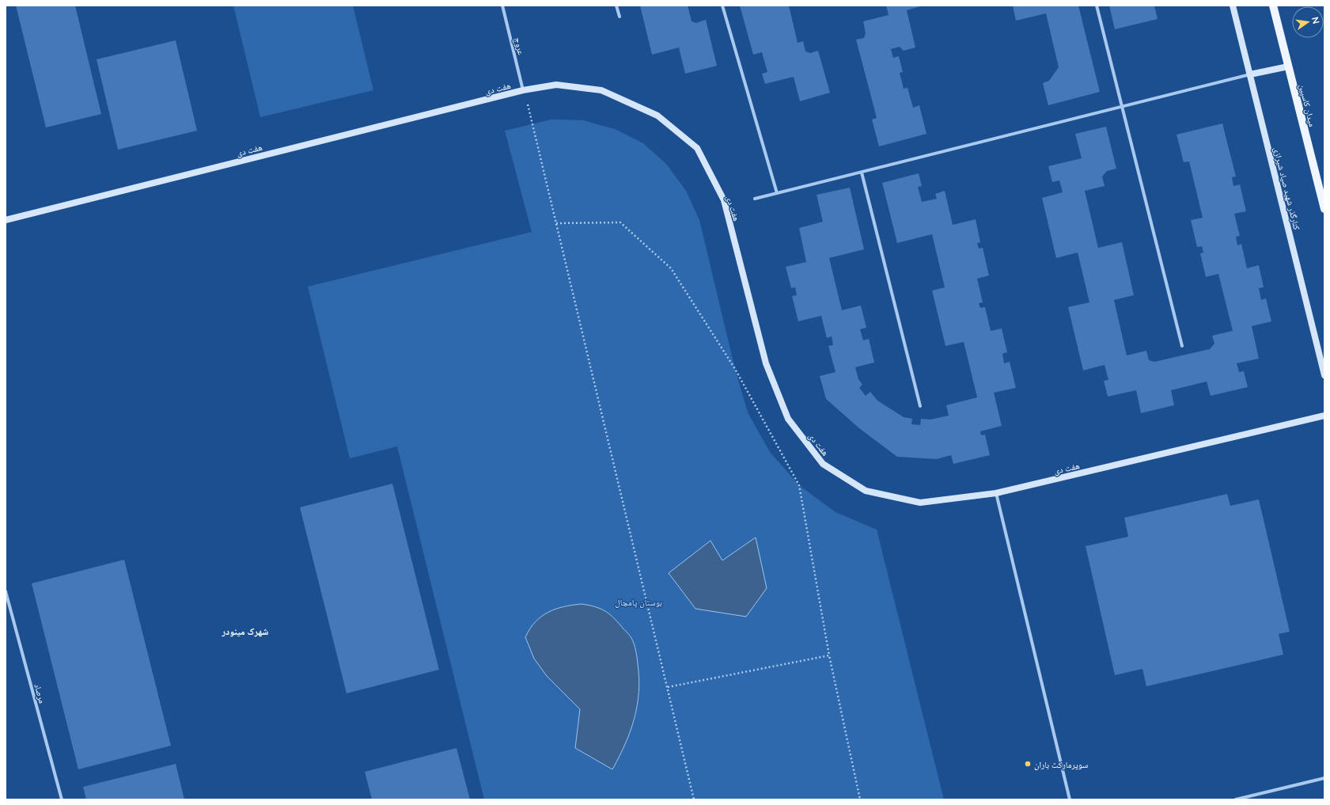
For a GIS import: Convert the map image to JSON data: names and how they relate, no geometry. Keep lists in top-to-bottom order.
{
  "streets": {
    "main road": ["میدان کاسپین"],
    "street": [
      "عروج",
      "هفت دی",
      "کنارگذر شهید صیاد شیرازی",
      "مرصاد"
    ]
  },
  "crossings": [
    ["عروج", "هفت دی"]
  ],
  "districts": ["شهرک مینودر"],
  "parks": ["بوستان پامچال"],
  "places": ["سوپرمارکت باران"],
  "north": "right"
}
